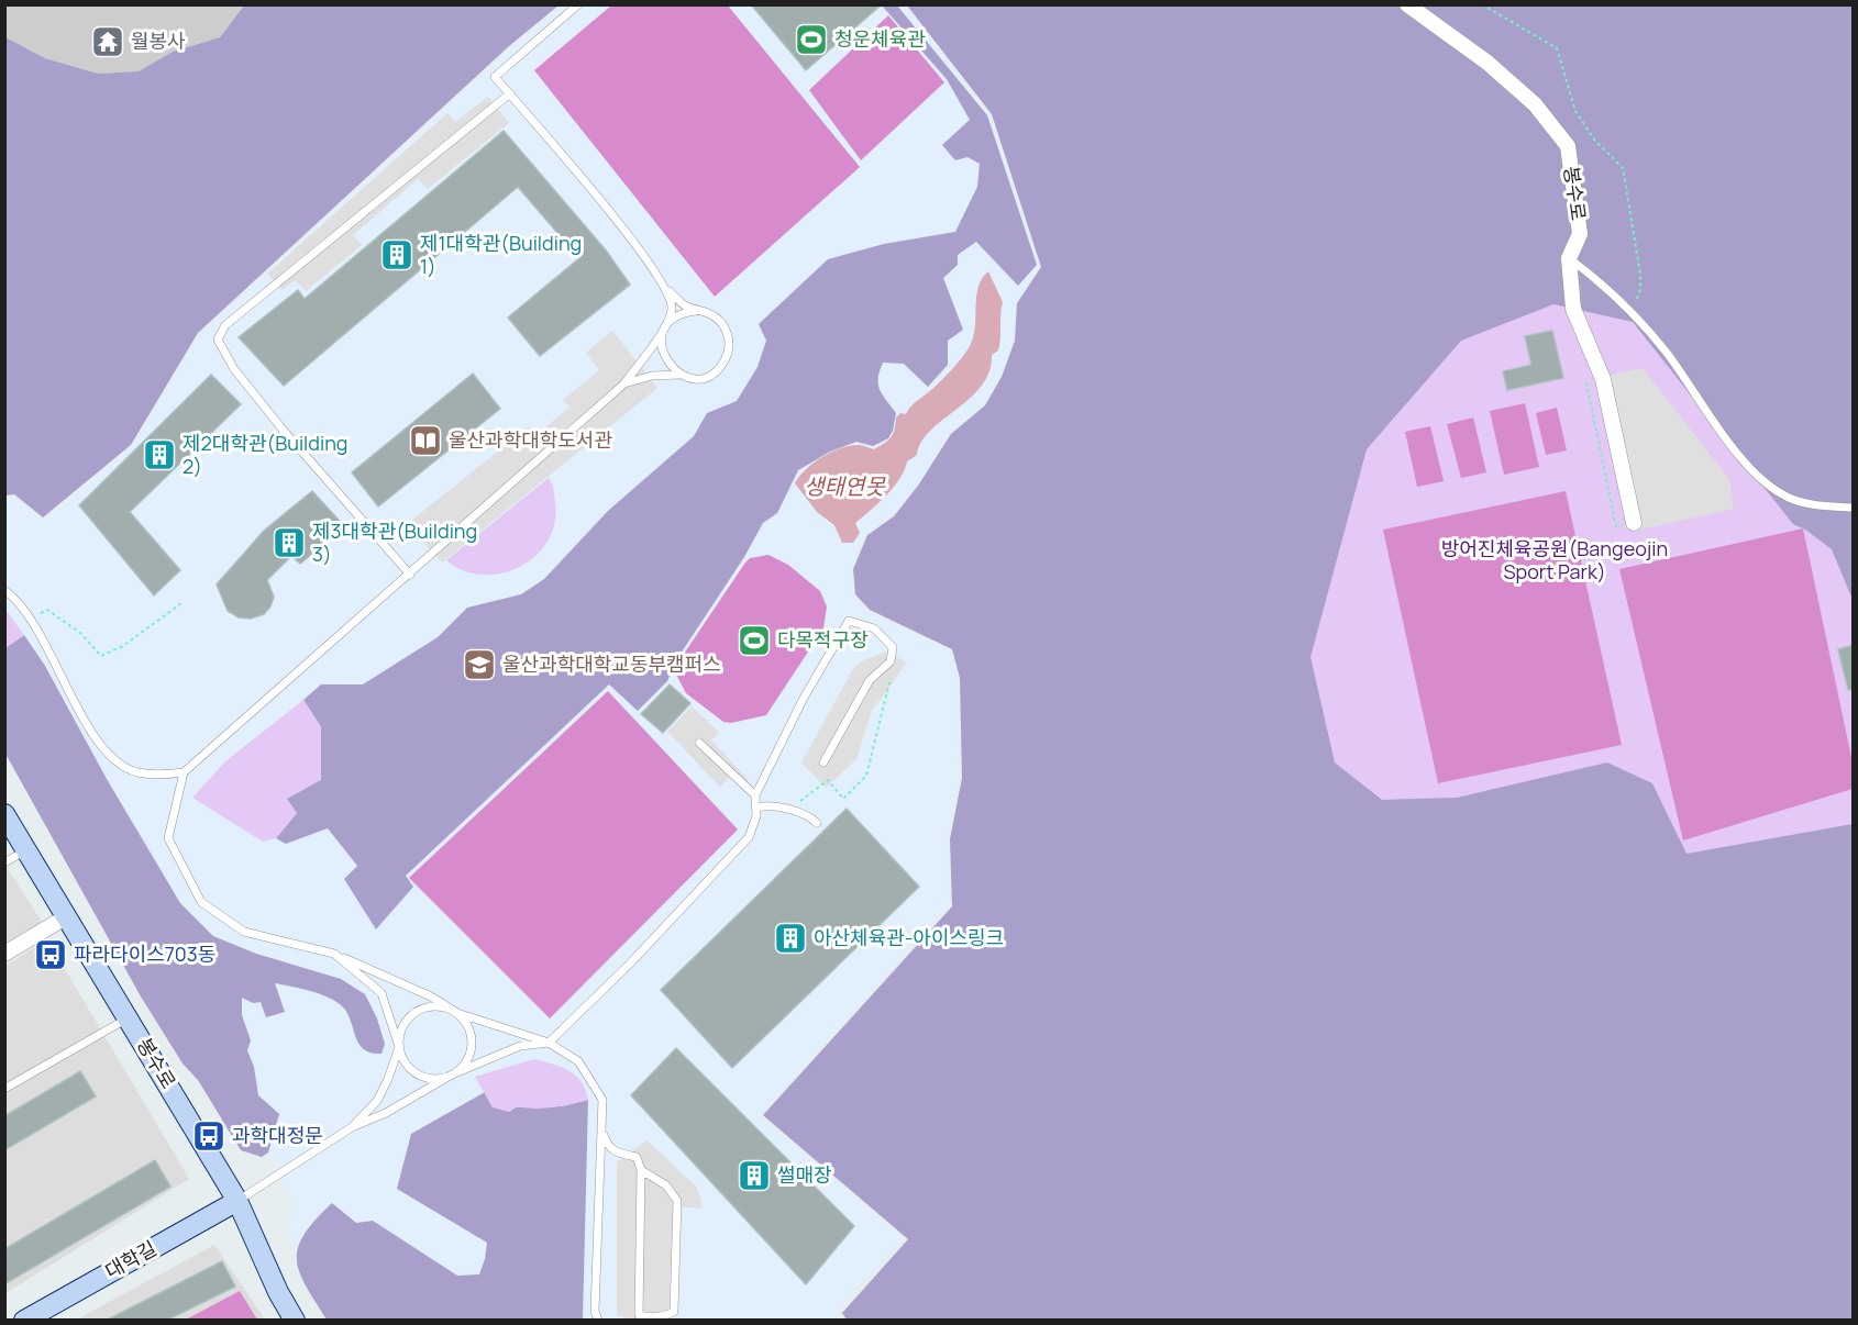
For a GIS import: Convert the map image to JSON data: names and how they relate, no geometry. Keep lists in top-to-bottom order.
{
  "streets": {
    "main road": ["봉수로", "대학길"]
  },
  "crossings": [
    ["봉수로", "대학길"]
  ],
  "water": ["생태연못"],
  "parks": ["방어진체육공원(Bangeojin Sport Park)"],
  "places": {
    "sports": ["청운체육관", "다목적구장"],
    "temple": ["월봉사"],
    "building": [
      "제1대학관(Building 1)",
      "제2대학관(Building 2)",
      "제3대학관(Building 3)",
      "아산체육관-아이스링크",
      "썰매장"
    ],
    "library": ["울산과학대학도서관"],
    "school or university": ["울산과학대학교동부캠퍼스"],
    "bus stop": ["파라다이스703동", "과학대정문"]
  }
}
